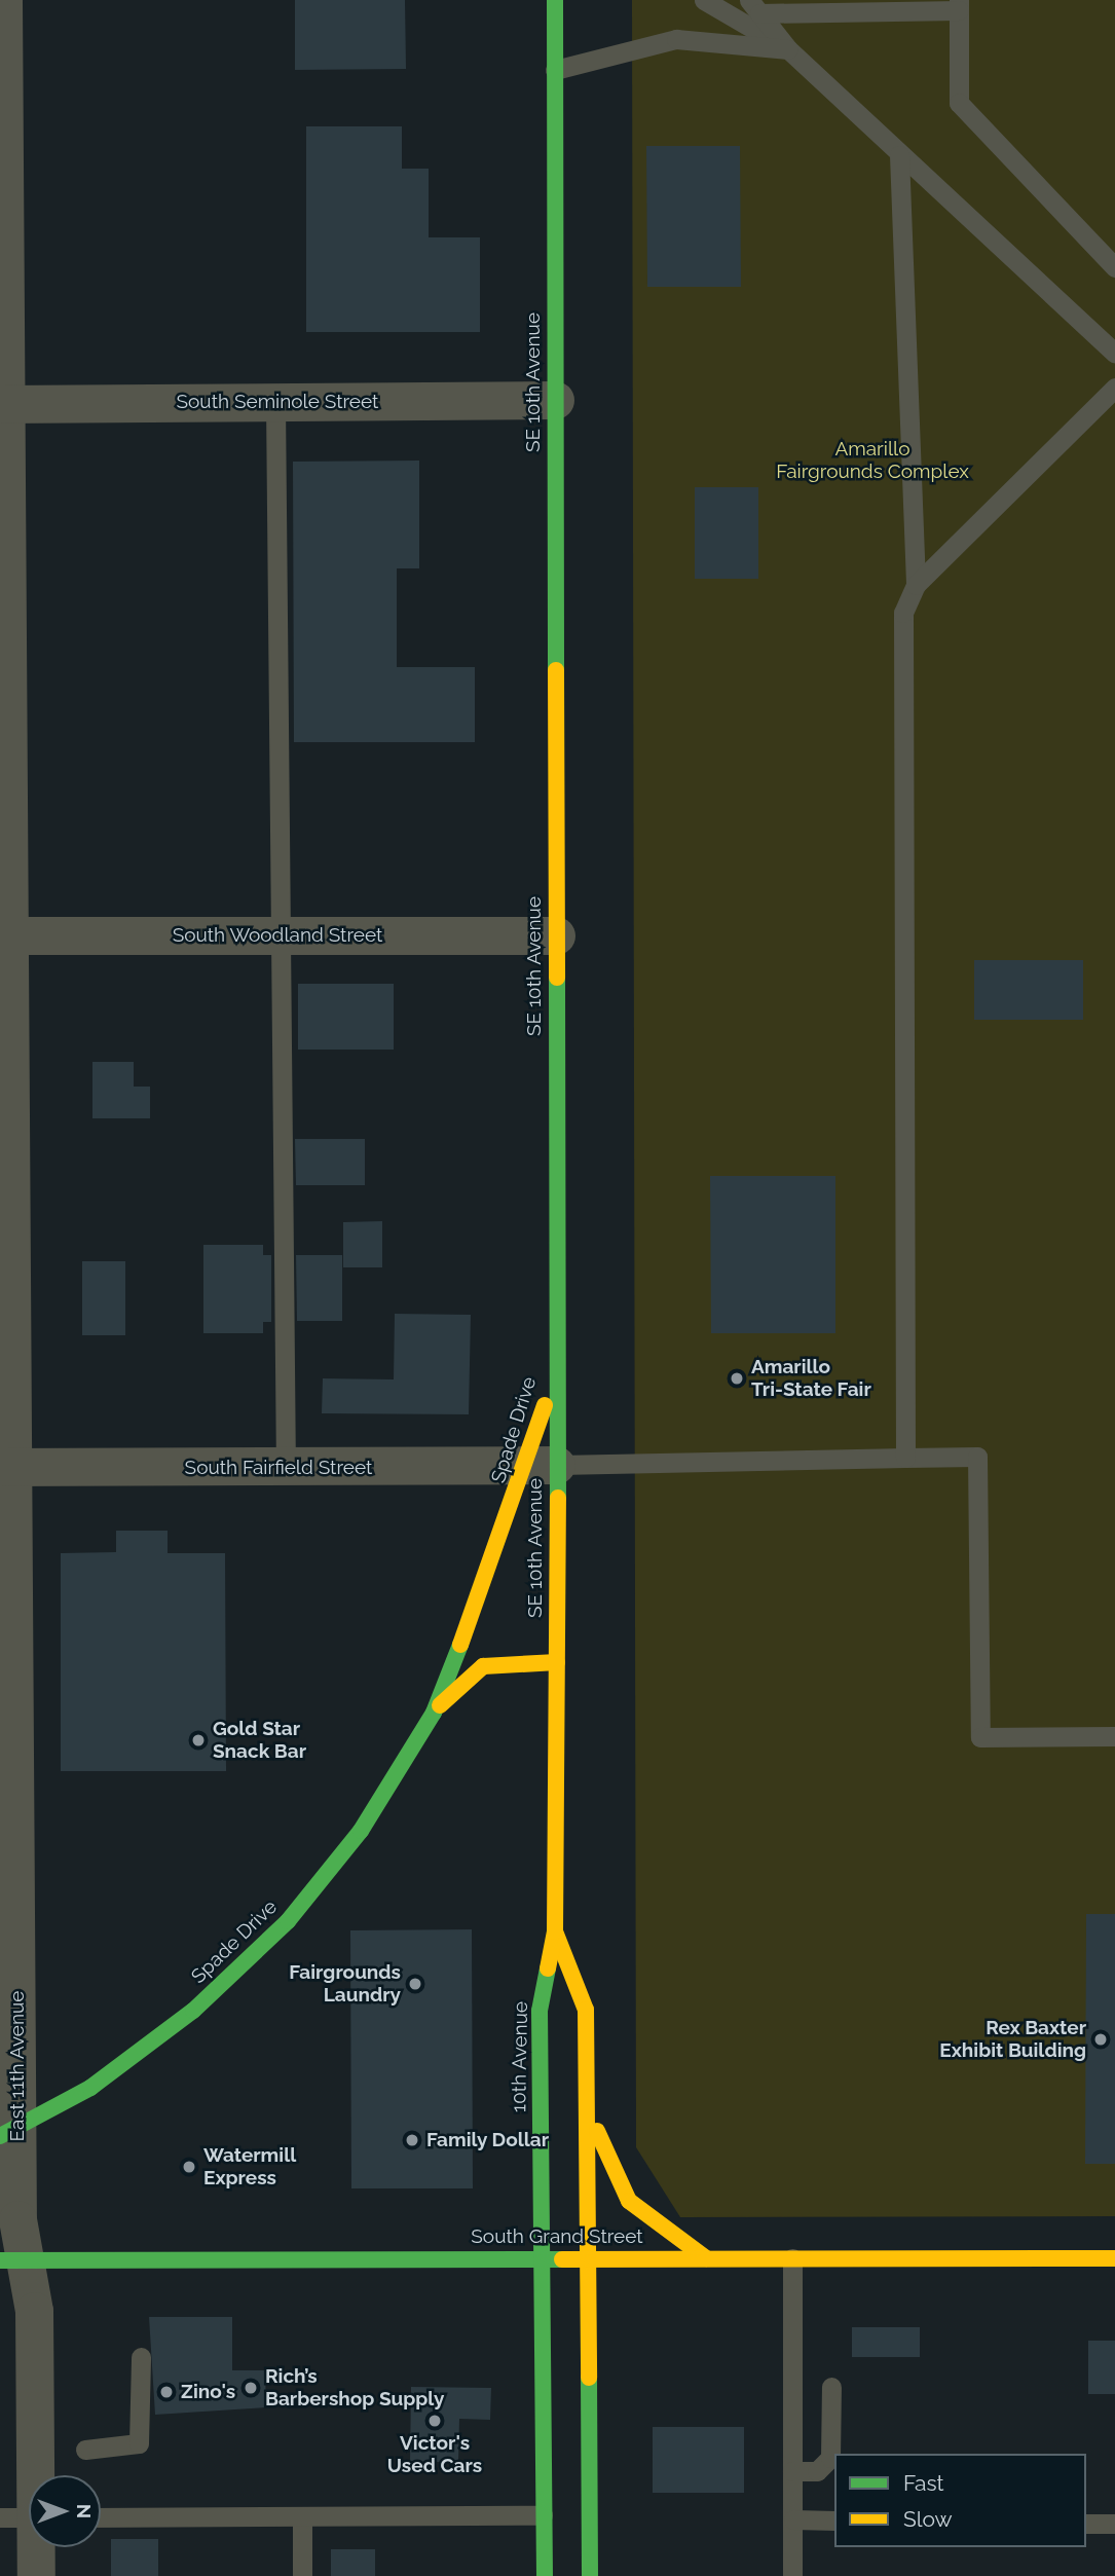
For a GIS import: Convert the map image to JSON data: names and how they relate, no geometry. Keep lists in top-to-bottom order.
{
  "streets": {
    "main road": [
      "SE 10th Avenue",
      "Spade Drive",
      "10th Avenue",
      "South Grand Street"
    ],
    "street": [
      "South Seminole Street",
      "South Woodland Street",
      "South Fairfield Street",
      "East 11th Avenue"
    ]
  },
  "crossings": [
    ["SE 10th Avenue", "South Seminole Street"],
    ["SE 10th Avenue", "South Woodland Street"],
    ["SE 10th Avenue", "Spade Drive"],
    ["SE 10th Avenue", "South Fairfield Street"],
    ["SE 10th Avenue", "10th Avenue"],
    ["South Seminole Street", "East 11th Avenue"],
    ["South Woodland Street", "East 11th Avenue"],
    ["Spade Drive", "South Fairfield Street"],
    ["Spade Drive", "East 11th Avenue"],
    ["South Fairfield Street", "East 11th Avenue"],
    ["10th Avenue", "South Grand Street"],
    ["East 11th Avenue", "South Grand Street"]
  ],
  "parks": ["Amarillo Fairgrounds Complex"],
  "places": [
    "Amarillo Tri-State Fair",
    "Gold Star Snack Bar",
    "Fairgrounds Laundry",
    "Rex Baxter Exhibit Building",
    "Family Dollar",
    "Watermill Express",
    "Rich’s Barbershop Supply",
    "Zino's",
    "Victor's Used Cars"
  ],
  "legend": ["Fast", "Slow"],
  "north": "right"
}
